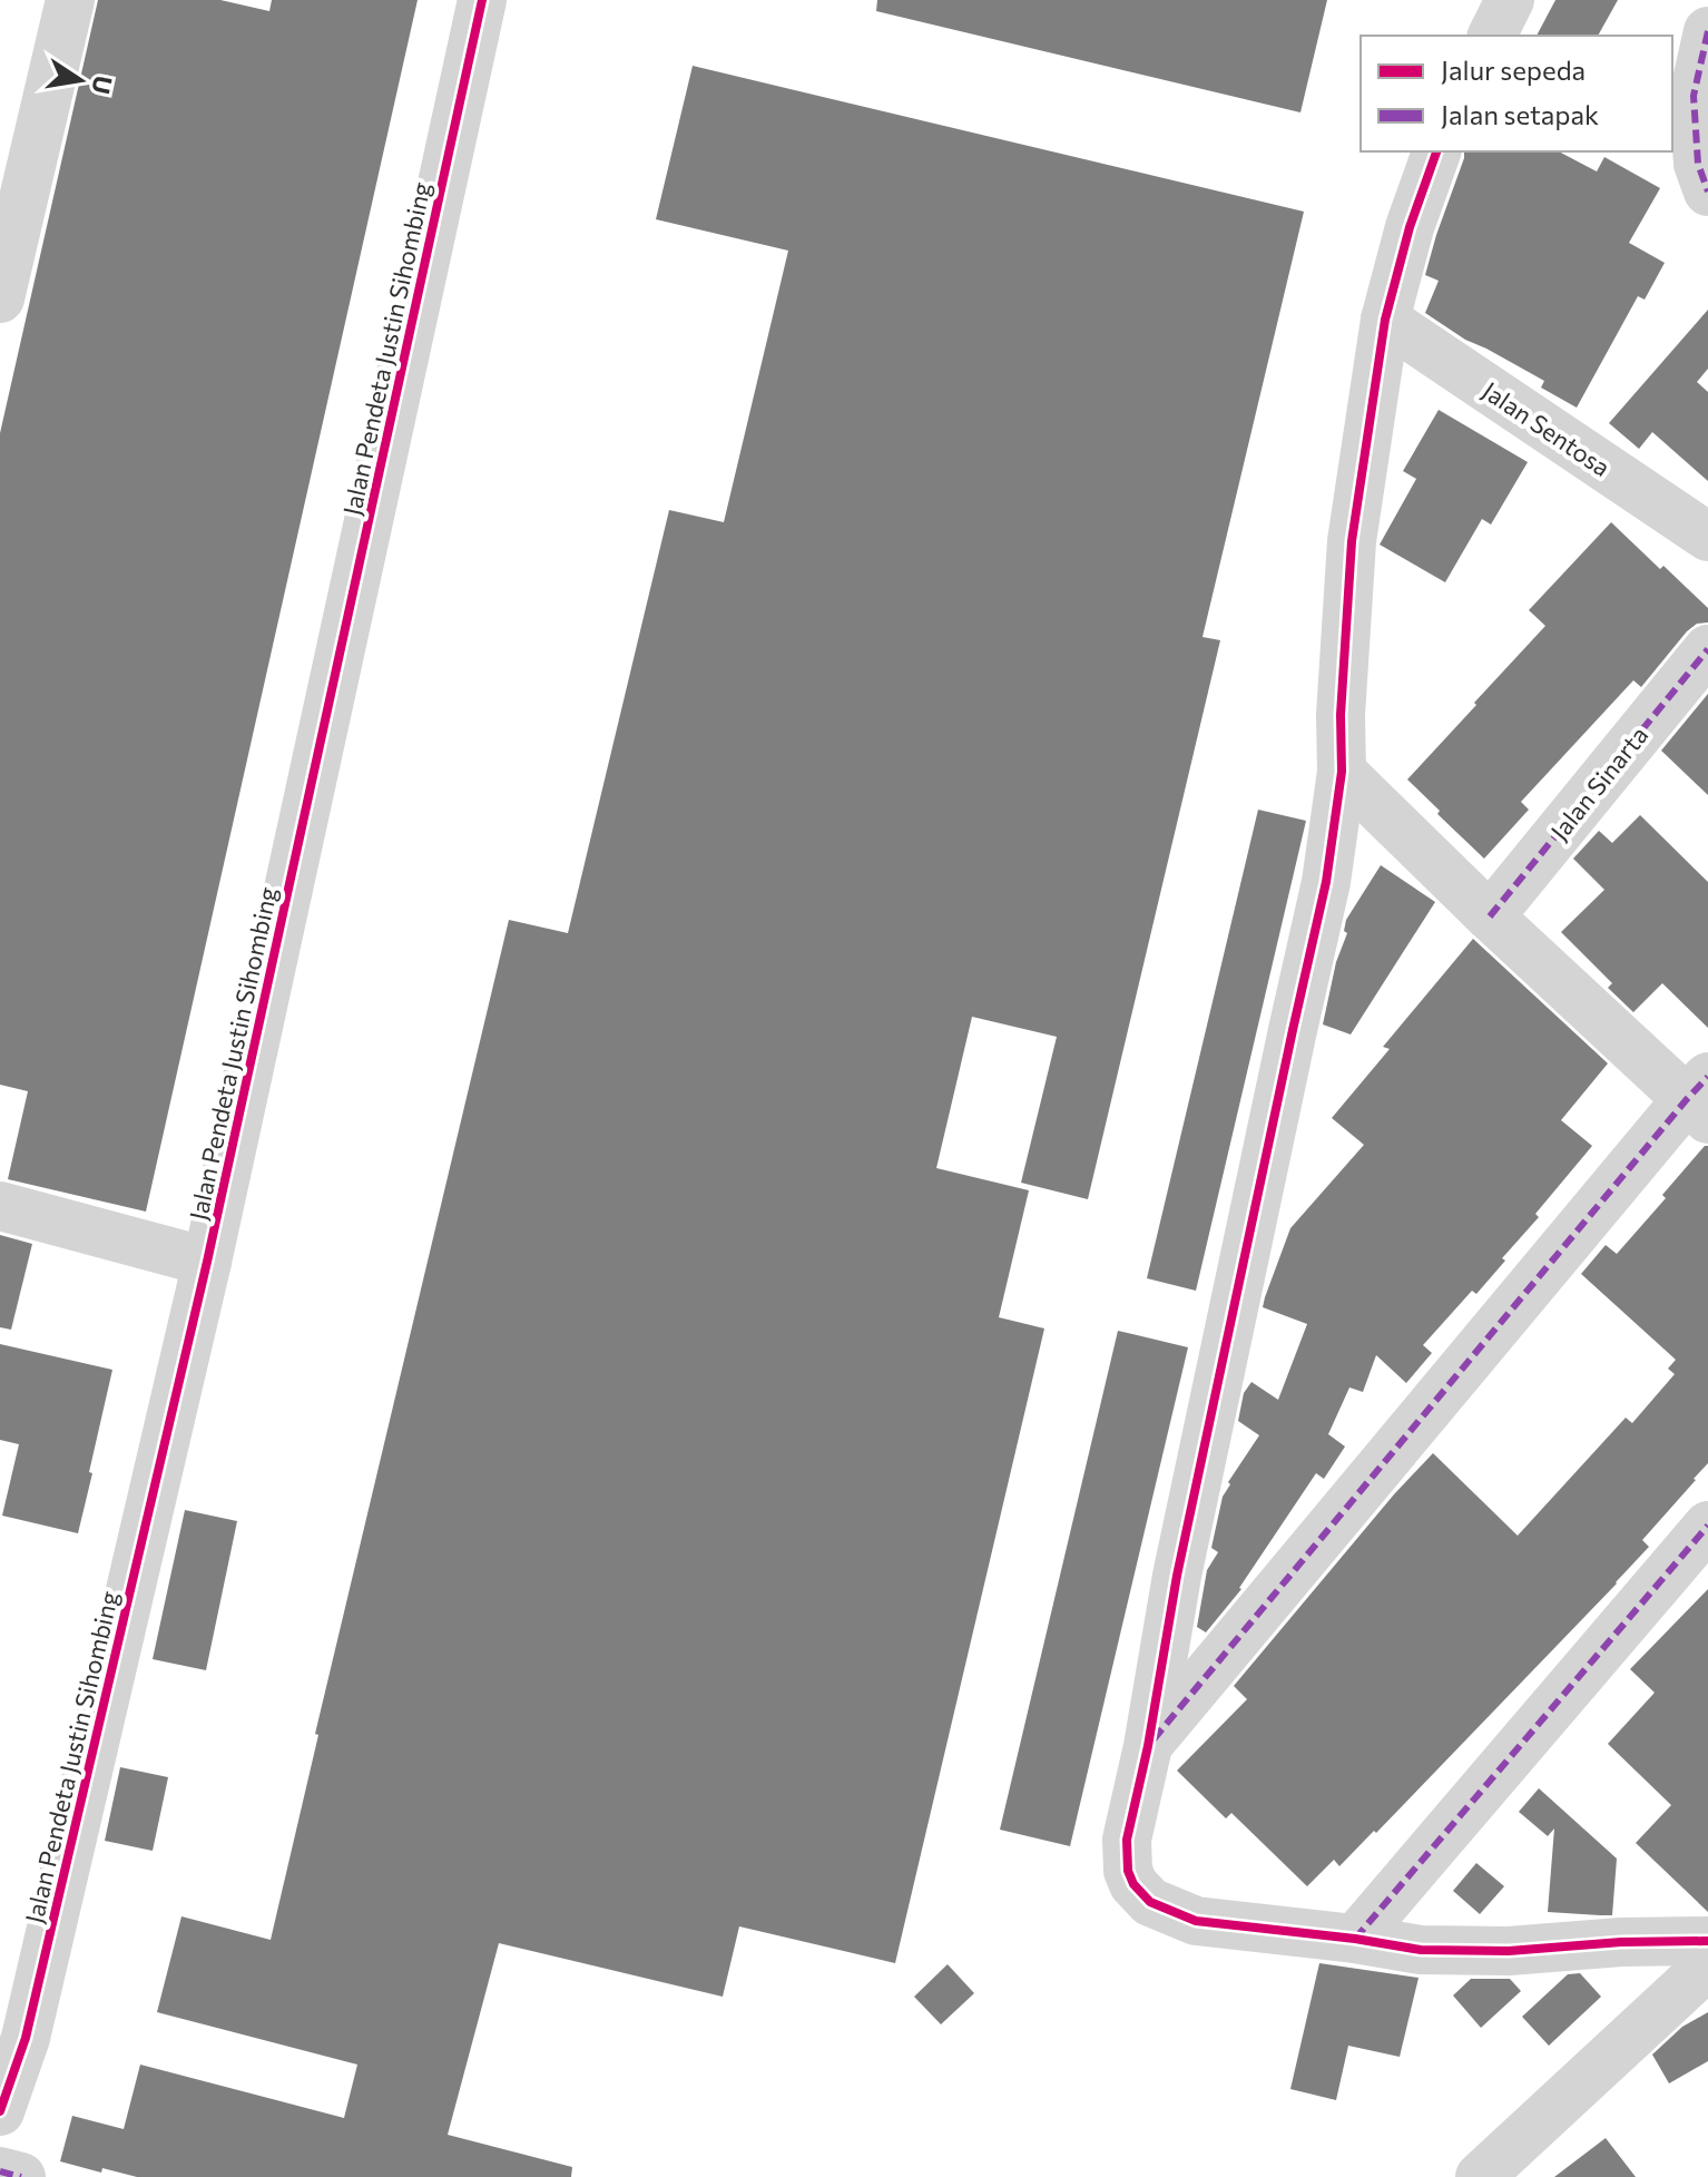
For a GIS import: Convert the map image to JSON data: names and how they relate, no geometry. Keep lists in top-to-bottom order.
{
  "streets": {
    "street": ["Jalan Pendeta Justin Sihombing", "Jalan Sentosa", "Jalan Sinarta"]
  },
  "legend": ["Jalur sepeda", "Jalan setapak"],
  "north": "right"
}
